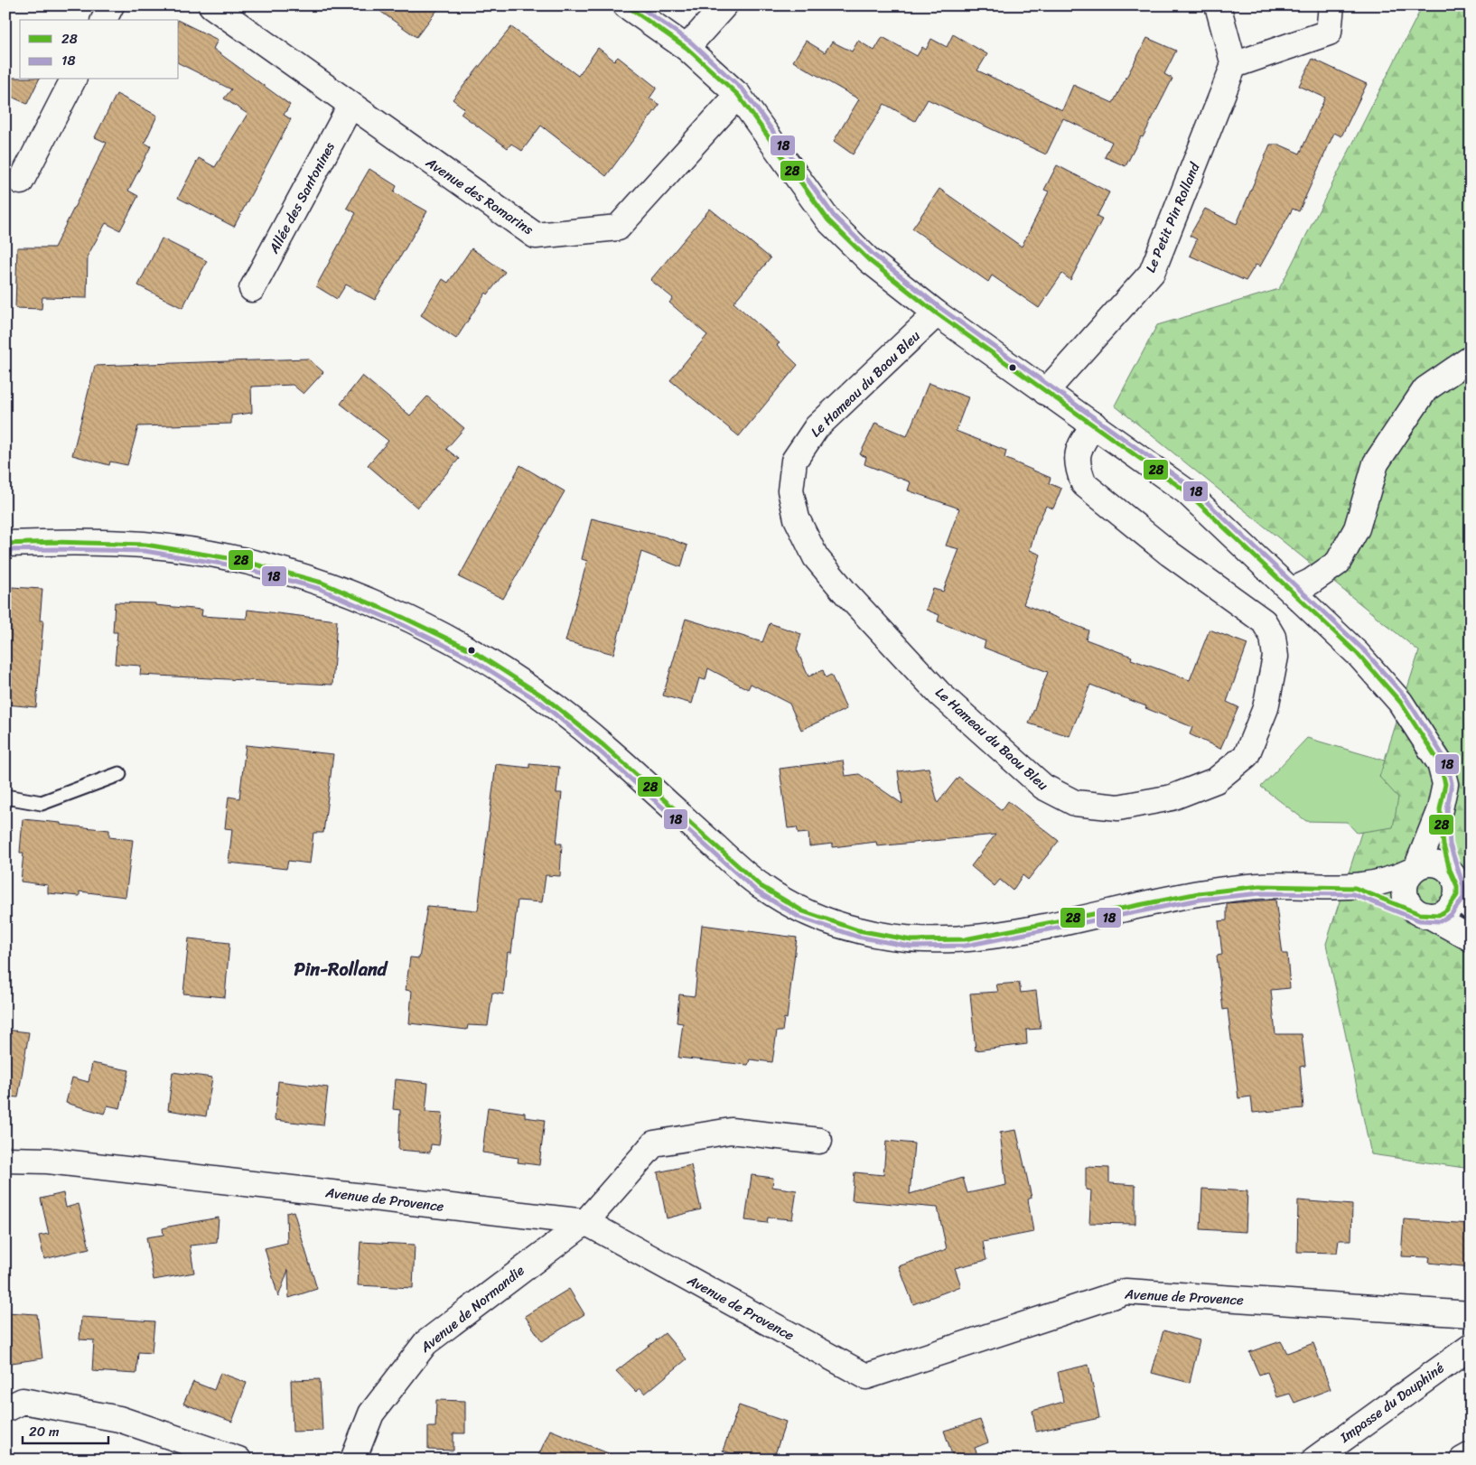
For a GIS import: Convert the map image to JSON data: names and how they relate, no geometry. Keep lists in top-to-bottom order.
{
  "streets": {
    "street": [
      "Avenue des Romarins",
      "Allée des Santonines",
      "Le Petit Pin Rolland",
      "Le Hameau du Baou Bleu",
      "Avenue de Provence",
      "Avenue de Normandie",
      "Impasse du Dauphiné"
    ]
  },
  "crossings": [
    ["Avenue des Romarins", "Allée des Santonines"],
    ["Avenue de Provence", "Avenue de Normandie"]
  ],
  "districts": ["Pin-Rolland"],
  "lines": ["transit line 28", "transit line 18"],
  "legend": ["28", "18"],
  "scale_bar": "20 m"
}
